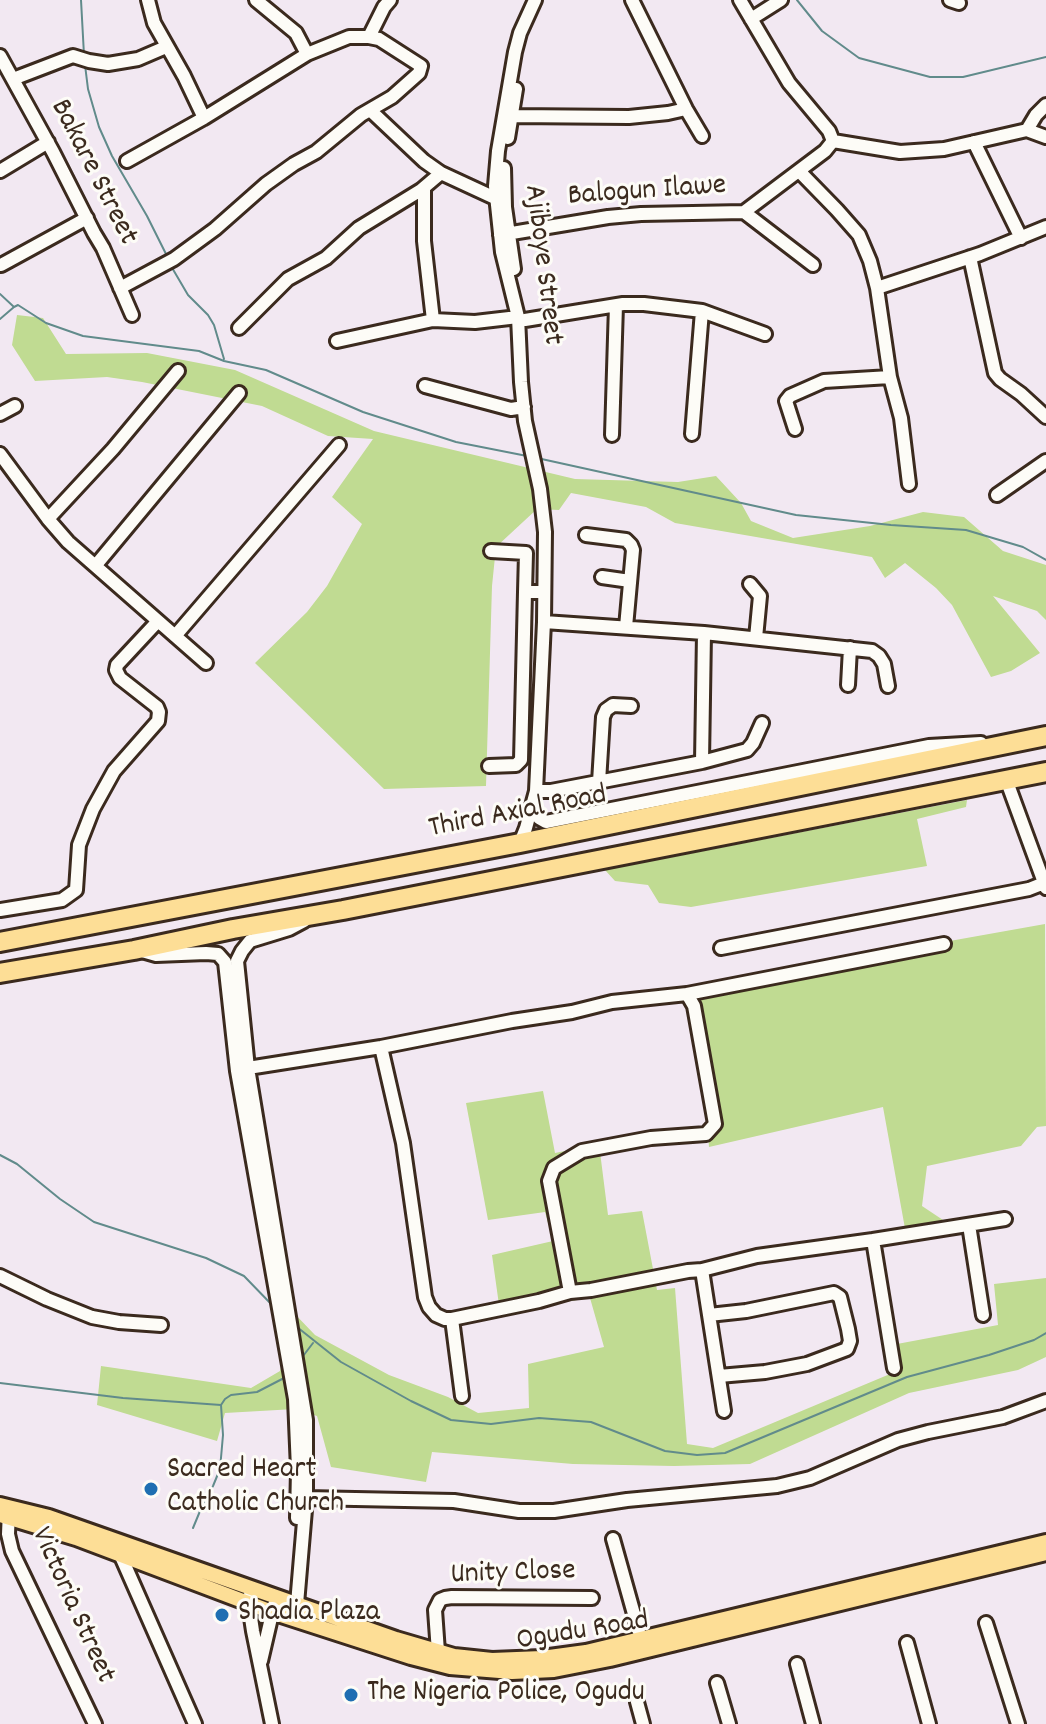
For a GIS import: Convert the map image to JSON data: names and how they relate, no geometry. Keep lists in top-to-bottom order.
{
  "streets": {
    "highway": ["Third Axial Road"],
    "main road": ["Ogudu Road"],
    "street": [
      "Bakare Street",
      "Balogun Ilawe",
      "Ajiboye Street",
      "Unity Close",
      "Victoria Street"
    ]
  },
  "crossings": [
    ["Balogun Ilawe", "Ajiboye Street"],
    ["Ajiboye Street", "Third Axial Road"],
    ["Unity Close", "Ogudu Road"],
    ["Victoria Street", "Ogudu Road"]
  ],
  "places": ["Sacred Heart Catholic Church", "Shadia Plaza", "The Nigeria Police, Ogudu"]
}
